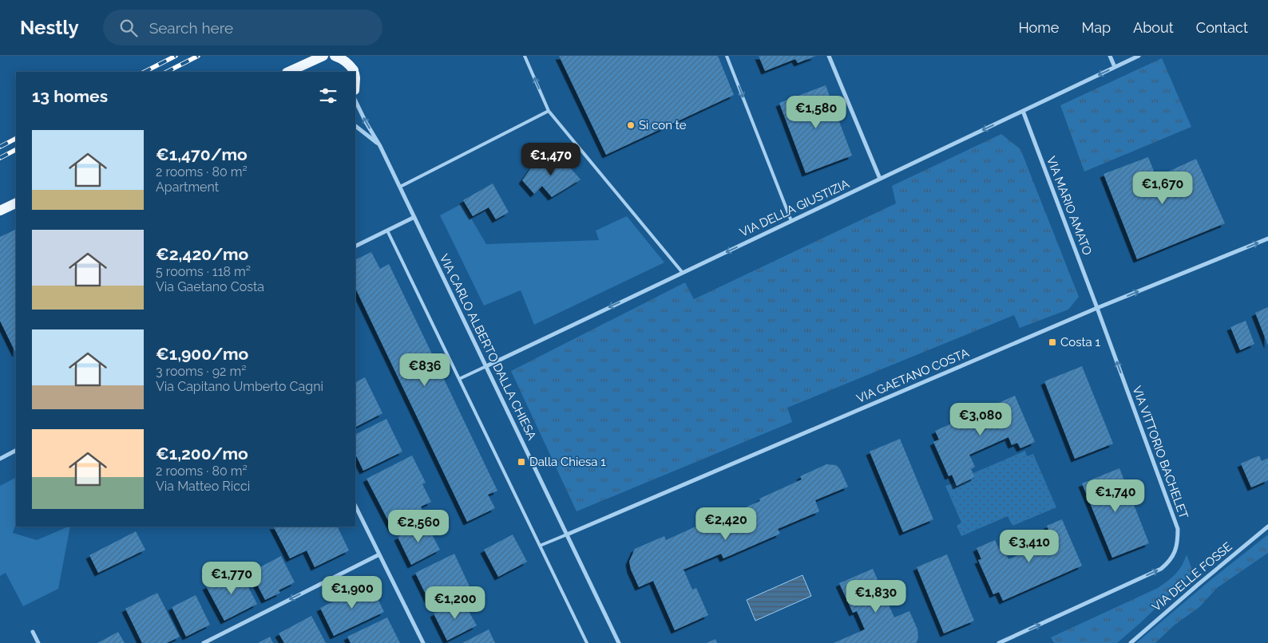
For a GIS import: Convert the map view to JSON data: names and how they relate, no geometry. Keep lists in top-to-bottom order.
{
  "streets": {
    "street": [
      "VIA MARIO AMATO",
      "VIA DELLA GIUSTIZIA",
      "VIA CARLO ALBERTO DALLA CHIESA",
      "VIA GAETANO COSTA",
      "VIA VITTORIO BACHELET",
      "VIA DELLE FOSSE"
    ]
  },
  "crossings": [
    ["VIA MARIO AMATO", "VIA DELLA GIUSTIZIA"],
    ["VIA MARIO AMATO", "VIA GAETANO COSTA"],
    ["VIA MARIO AMATO", "VIA VITTORIO BACHELET"],
    ["VIA DELLA GIUSTIZIA", "VIA CARLO ALBERTO DALLA CHIESA"],
    ["VIA CARLO ALBERTO DALLA CHIESA", "VIA GAETANO COSTA"],
    ["VIA GAETANO COSTA", "VIA VITTORIO BACHELET"]
  ],
  "one_way": ["VIA DELLA GIUSTIZIA"],
  "places": {
    "other": ["Sì con te"],
    "transit": ["Costa 1", "Dalla Chiesa 1"]
  },
  "page": {
    "header": "Nestly",
    "search": "Search here",
    "nav": [
      "Home",
      "Map",
      "About",
      "Contact"
    ],
    "heading": "13 homes",
    "price": [
      "€1,580",
      "€1,470",
      "€1,670",
      "€836",
      "€3,080",
      "€1,740",
      "€2,420",
      "€2,560",
      "€3,410",
      "€1,770",
      "€1,900",
      "€1,830",
      "€1,200"
    ],
    "list": [
      {
        "name": "€1,470/mo",
        "note": "2 rooms · 80 m² · Apartment"
      },
      {
        "name": "€2,420/mo",
        "note": "5 rooms · 118 m² · Via Gaetano Costa"
      },
      {
        "name": "€1,900/mo",
        "note": "3 rooms · 92 m² · Via Capitano Umberto Cagni"
      },
      {
        "name": "€1,200/mo",
        "note": "2 rooms · 80 m² · Via Matteo Ricci"
      }
    ]
  }
}
